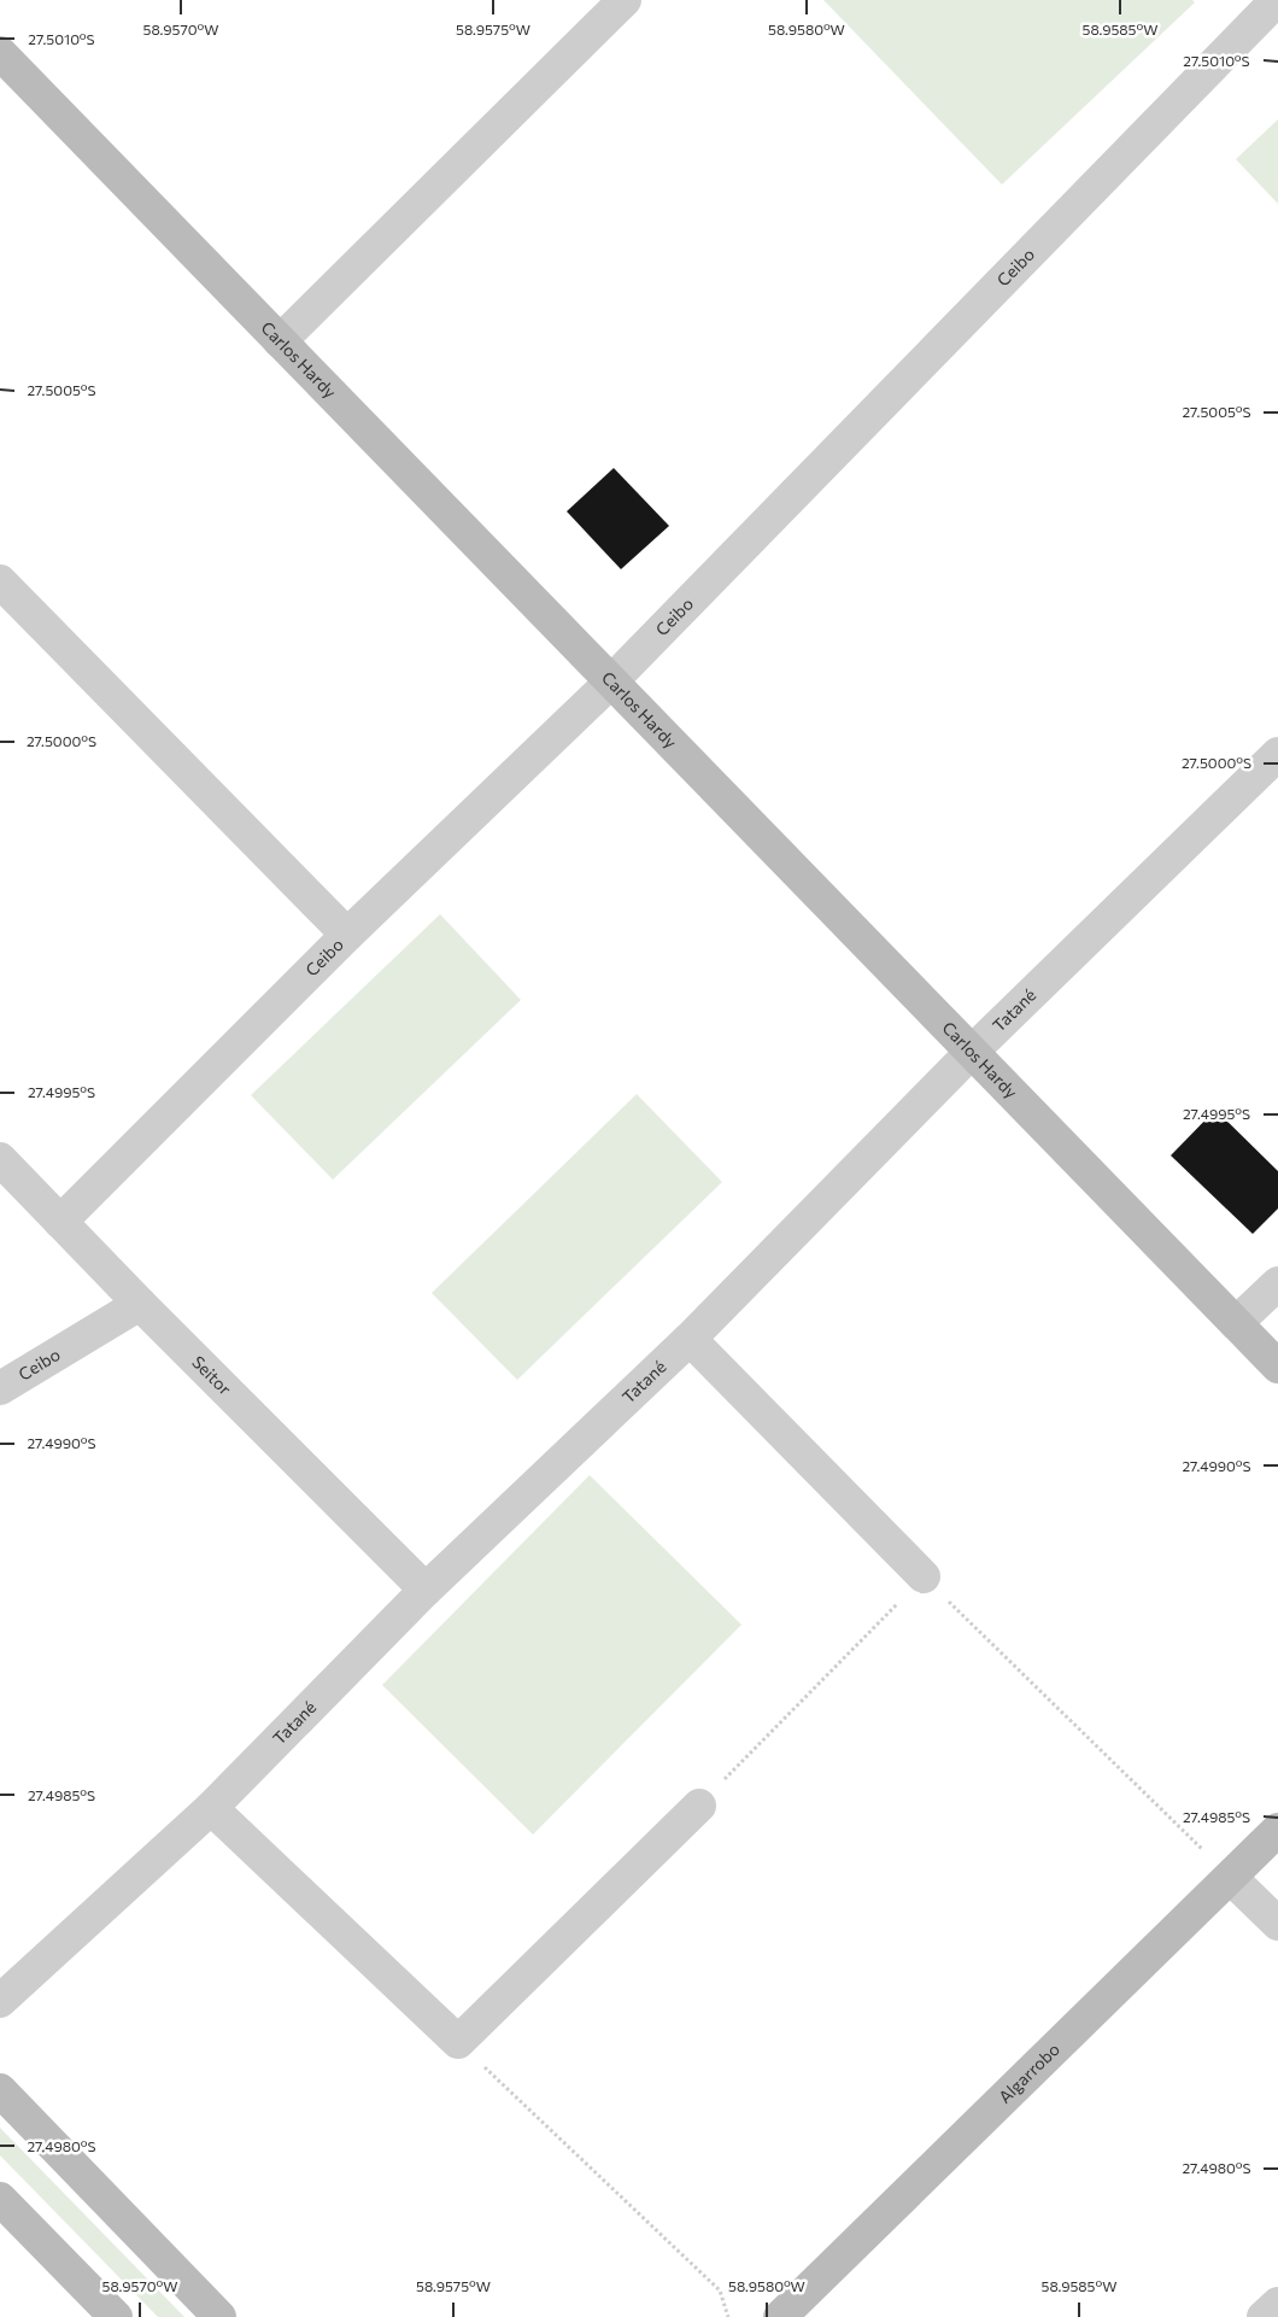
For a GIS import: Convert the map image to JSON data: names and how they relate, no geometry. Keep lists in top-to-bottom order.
{
  "streets": {
    "street": [
      "Ceibo",
      "Carlos Hardy",
      "Tatané",
      "Seitor",
      "Algarrobo"
    ]
  },
  "crossings": [
    ["Ceibo", "Carlos Hardy"],
    ["Ceibo", "Seitor"],
    ["Carlos Hardy", "Tatané"],
    ["Tatané", "Seitor"]
  ],
  "coordinates": [
    "58.9570°W",
    "58.9575°W",
    "58.9580°W",
    "58.9585°W",
    "27.5010°S",
    "27.5005°S",
    "27.5000°S",
    "27.4995°S",
    "27.4990°S",
    "27.4985°S",
    "27.4980°S"
  ]
}
